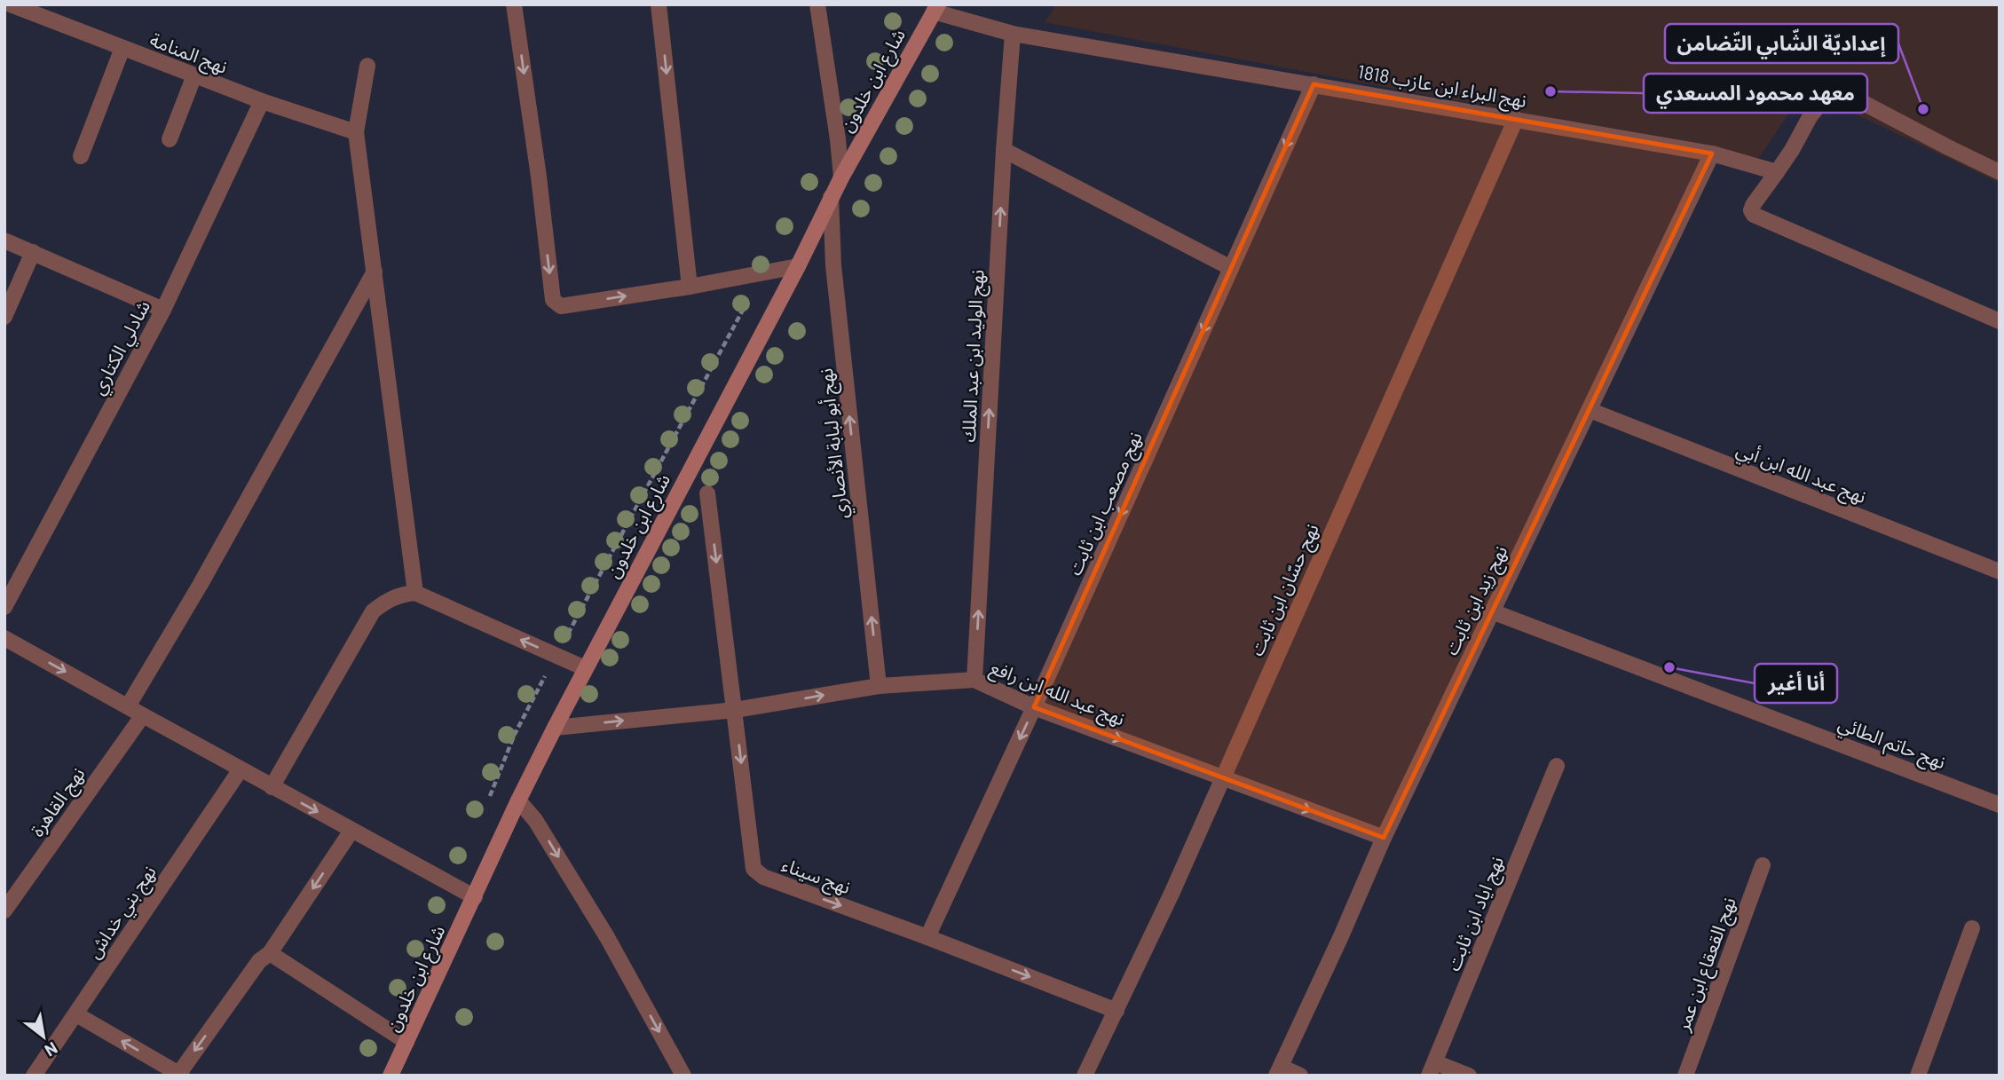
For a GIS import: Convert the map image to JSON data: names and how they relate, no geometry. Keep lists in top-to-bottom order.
{
  "streets": {
    "street": [
      "نهج المنامة",
      "شارع ابن خلدون",
      "نهج البراء ابن عازب 1818",
      "شادلي الكتاري",
      "نهج الوليد ابن عبد الملك",
      "نهج أبو لبابة الأنصاري",
      "نهج عبد الله ابن أبي",
      "نهج مصعب ابن ثابت",
      "نهج حسّان ابن ثابت",
      "نهج زيد ابن ثابت",
      "نهج عبد الله ابن رافع",
      "نهج حاتم الطائي",
      "نهج القاهرة",
      "نهج سيناء",
      "نهج بني خداش",
      "نهج اياد ابن ثابت",
      "نهج القعقاع ابن عمر"
    ]
  },
  "crossings": [
    ["نهج المنامة", "شادلي الكتاري"],
    ["شارع ابن خلدون", "نهج البراء ابن عازب 1818"],
    ["شارع ابن خلدون", "نهج أبو لبابة الأنصاري"],
    ["شارع ابن خلدون", "نهج عبد الله ابن رافع"],
    ["نهج البراء ابن عازب 1818", "نهج الوليد ابن عبد الملك"],
    ["نهج البراء ابن عازب 1818", "نهج مصعب ابن ثابت"],
    ["نهج البراء ابن عازب 1818", "نهج حسّان ابن ثابت"],
    ["نهج البراء ابن عازب 1818", "نهج زيد ابن ثابت"],
    ["نهج الوليد ابن عبد الملك", "نهج عبد الله ابن رافع"],
    ["نهج أبو لبابة الأنصاري", "نهج عبد الله ابن رافع"],
    ["نهج عبد الله ابن أبي", "نهج زيد ابن ثابت"],
    ["نهج مصعب ابن ثابت", "نهج عبد الله ابن رافع"],
    ["نهج مصعب ابن ثابت", "نهج سيناء"],
    ["نهج حسّان ابن ثابت", "نهج عبد الله ابن رافع"],
    ["نهج حسّان ابن ثابت", "نهج سيناء"],
    ["نهج زيد ابن ثابت", "نهج عبد الله ابن رافع"],
    ["نهج زيد ابن ثابت", "نهج حاتم الطائي"],
    ["نهج عبد الله ابن رافع", "نهج سيناء"]
  ],
  "one_way": [
    "نهج الوليد ابن عبد الملك",
    "نهج أبو لبابة الأنصاري",
    "نهج مصعب ابن ثابت",
    "نهج عبد الله ابن رافع",
    "نهج سيناء"
  ],
  "places": ["معهد محمود المسعدي", "إعداديّة الشّابي التّضامن", "أنا أغير"],
  "north": "bottom right"
}
